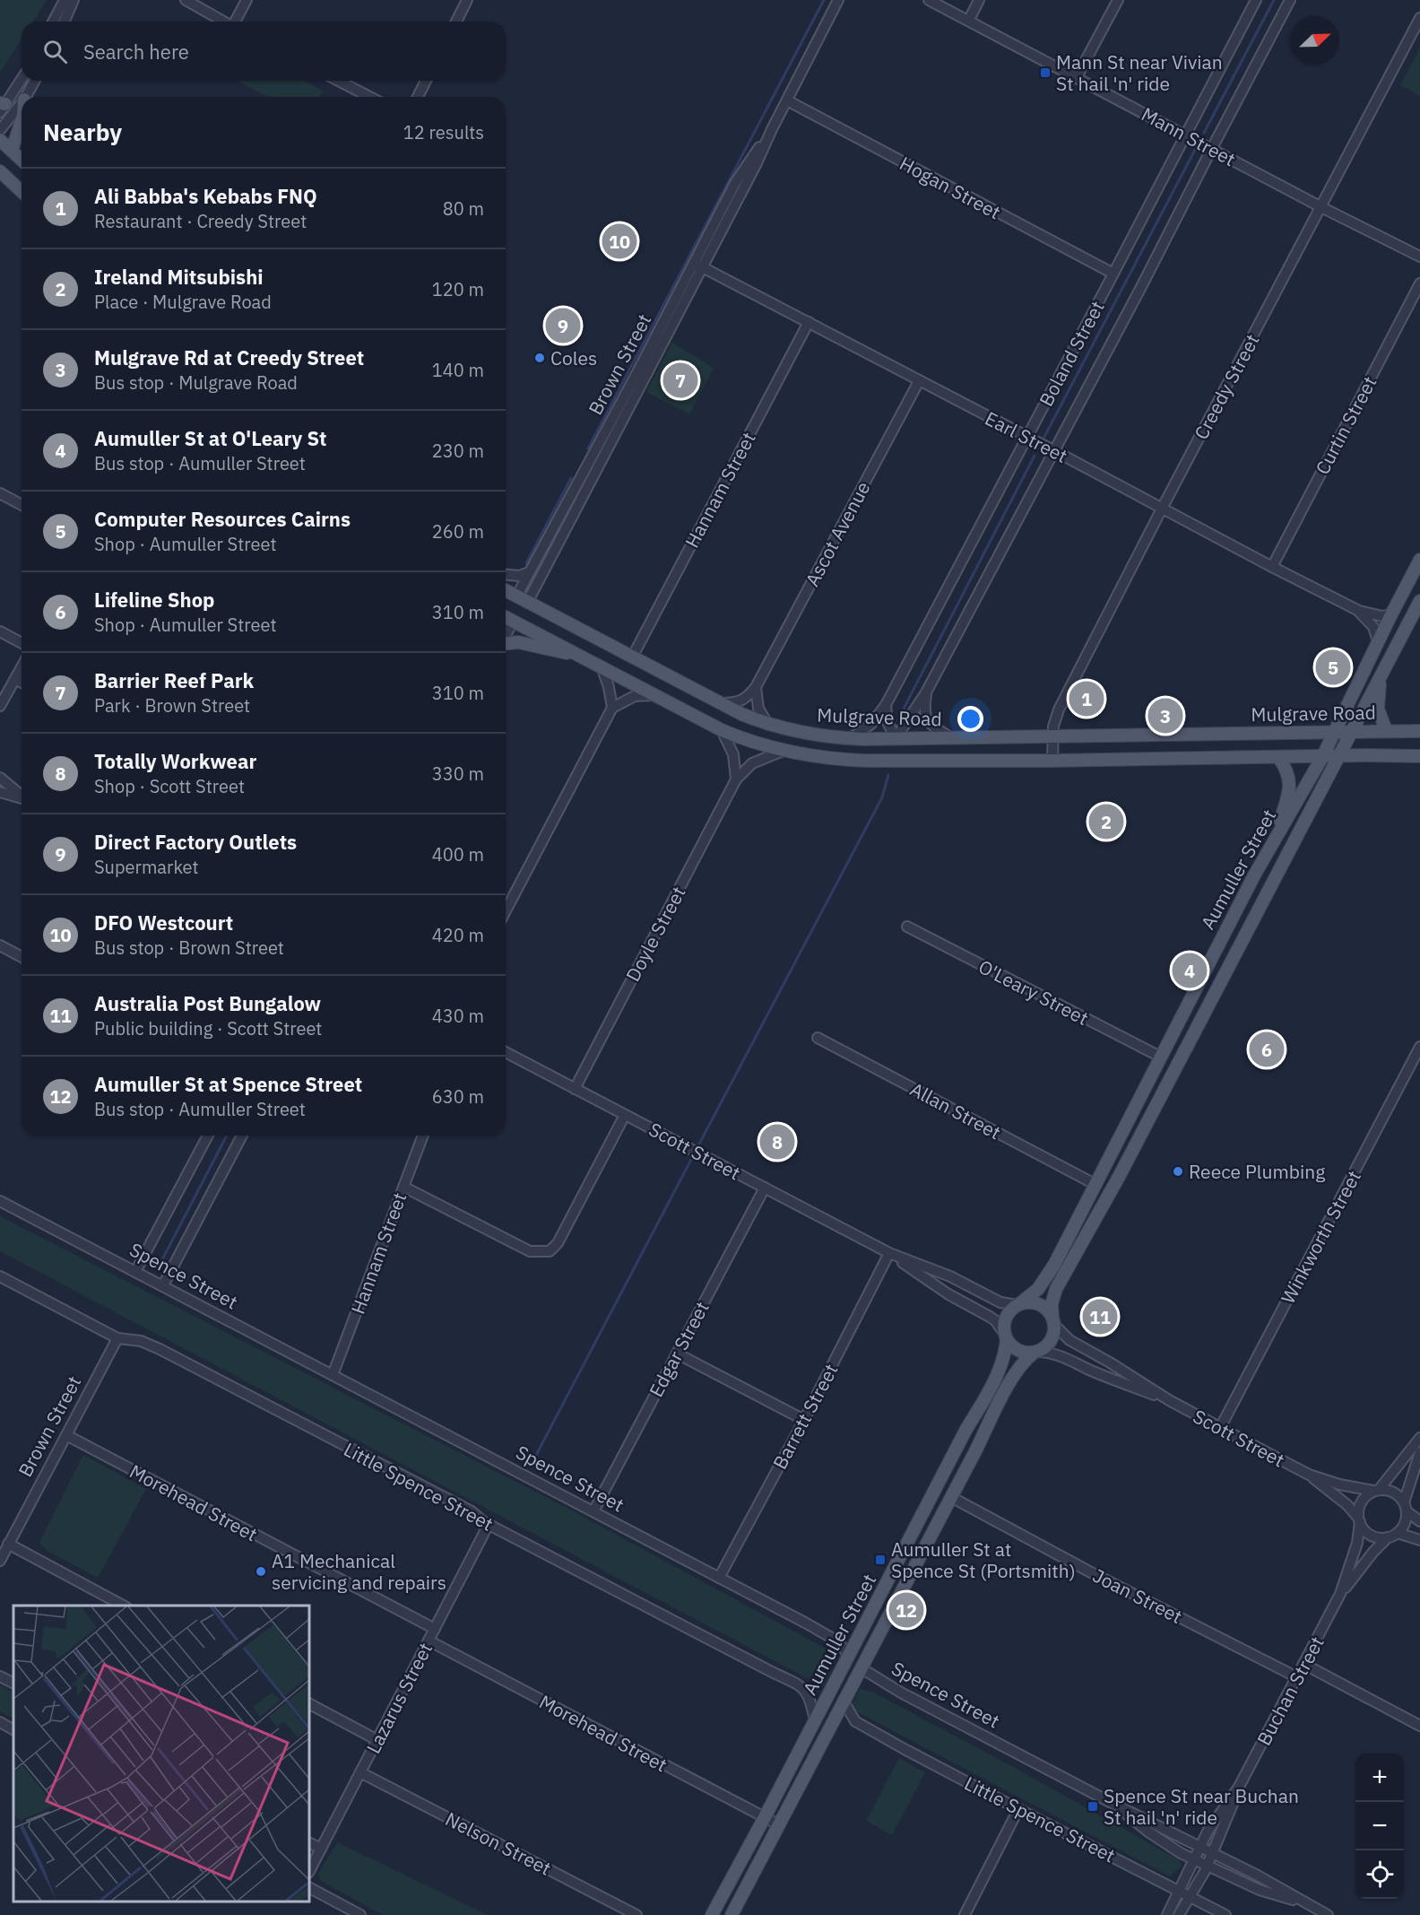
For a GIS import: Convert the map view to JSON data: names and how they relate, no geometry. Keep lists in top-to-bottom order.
{
  "streets": {
    "main road": [
      "Brown Street",
      "Mulgrave Road",
      "Aumuller Street",
      "Spence Street"
    ],
    "street": [
      "Mann Street",
      "Hogan Street",
      "Boland Street",
      "Creedy Street",
      "Curtin Street",
      "Earl Street",
      "Hannam Street",
      "Ascot Avenue",
      "Doyle Street",
      "O'Leary Street",
      "Allan Street",
      "Scott Street",
      "Winkworth Street",
      "Edgar Street",
      "Barrett Street",
      "Little Spence Street",
      "Morehead Street",
      "Joan Street",
      "Buchan Street",
      "Lazarus Street",
      "Nelson Street"
    ]
  },
  "crossings": [
    ["Mann Street", "Boland Street"],
    ["Mann Street", "Creedy Street"],
    ["Hogan Street", "Boland Street"],
    ["Hogan Street", "Brown Street"],
    ["Boland Street", "Earl Street"],
    ["Boland Street", "Mulgrave Road"],
    ["Brown Street", "Earl Street"],
    ["Brown Street", "Mulgrave Road"],
    ["Brown Street", "Little Spence Street"],
    ["Brown Street", "Morehead Street"],
    ["Creedy Street", "Earl Street"],
    ["Creedy Street", "Mulgrave Road"],
    ["Curtin Street", "Earl Street"],
    ["Earl Street", "Hannam Street"],
    ["Earl Street", "Ascot Avenue"],
    ["Earl Street", "Aumuller Street"],
    ["Hannam Street", "Mulgrave Road"],
    ["Hannam Street", "Spence Street"],
    ["Ascot Avenue", "Mulgrave Road"],
    ["Mulgrave Road", "Aumuller Street"],
    ["Aumuller Street", "O'Leary Street"],
    ["Aumuller Street", "Allan Street"],
    ["Aumuller Street", "Scott Street"],
    ["Aumuller Street", "Spence Street"],
    ["Aumuller Street", "Little Spence Street"],
    ["Aumuller Street", "Morehead Street"],
    ["Aumuller Street", "Joan Street"],
    ["Doyle Street", "Scott Street"],
    ["Scott Street", "Winkworth Street"],
    ["Scott Street", "Edgar Street"],
    ["Scott Street", "Barrett Street"],
    ["Scott Street", "Buchan Street"],
    ["Spence Street", "Edgar Street"],
    ["Spence Street", "Barrett Street"],
    ["Spence Street", "Buchan Street"],
    ["Little Spence Street", "Buchan Street"],
    ["Little Spence Street", "Lazarus Street"],
    ["Morehead Street", "Lazarus Street"],
    ["Joan Street", "Buchan Street"],
    ["Lazarus Street", "Nelson Street"]
  ],
  "places": {
    "transit": ["Mann St near Vivian St hail 'n' ride", "Aumuller St at Spence St (Portsmith)", "Spence St near Buchan St hail 'n' ride"],
    "other": ["Coles", "Reece Plumbing", "A1 Mechanical servicing and repairs"]
  },
  "north": "top right",
  "page": {
    "search": "Search here",
    "heading": ["Nearby", "12 results"],
    "list": [
      {
        "mark": "1",
        "name": "Ali Babba's Kebabs FNQ",
        "note": "Restaurant · Creedy Street",
        "value": "80 m"
      },
      {
        "mark": "2",
        "name": "Ireland Mitsubishi",
        "note": "Place · Mulgrave Road",
        "value": "120 m"
      },
      {
        "mark": "3",
        "name": "Mulgrave Rd at Creedy Street",
        "note": "Bus stop · Mulgrave Road",
        "value": "140 m"
      },
      {
        "mark": "4",
        "name": "Aumuller St at O'Leary St",
        "note": "Bus stop · Aumuller Street",
        "value": "230 m"
      },
      {
        "mark": "5",
        "name": "Computer Resources Cairns",
        "note": "Shop · Aumuller Street",
        "value": "260 m"
      },
      {
        "mark": "6",
        "name": "Lifeline Shop",
        "note": "Shop · Aumuller Street",
        "value": "310 m"
      },
      {
        "mark": "7",
        "name": "Barrier Reef Park",
        "note": "Park · Brown Street",
        "value": "310 m"
      },
      {
        "mark": "8",
        "name": "Totally Workwear",
        "note": "Shop · Scott Street",
        "value": "330 m"
      },
      {
        "mark": "9",
        "name": "Direct Factory Outlets",
        "note": "Supermarket",
        "value": "400 m"
      },
      {
        "mark": "10",
        "name": "DFO Westcourt",
        "note": "Bus stop · Brown Street",
        "value": "420 m"
      },
      {
        "mark": "11",
        "name": "Australia Post Bungalow",
        "note": "Public building · Scott Street",
        "value": "430 m"
      },
      {
        "mark": "12",
        "name": "Aumuller St at Spence Street",
        "note": "Bus stop · Aumuller Street",
        "value": "630 m"
      }
    ],
    "pins": [
      "10",
      "9",
      "7",
      "5",
      "1",
      "3",
      "2",
      "4",
      "6",
      "8",
      "11",
      "12"
    ],
    "map_buttons": ["+", "−"]
  }
}
